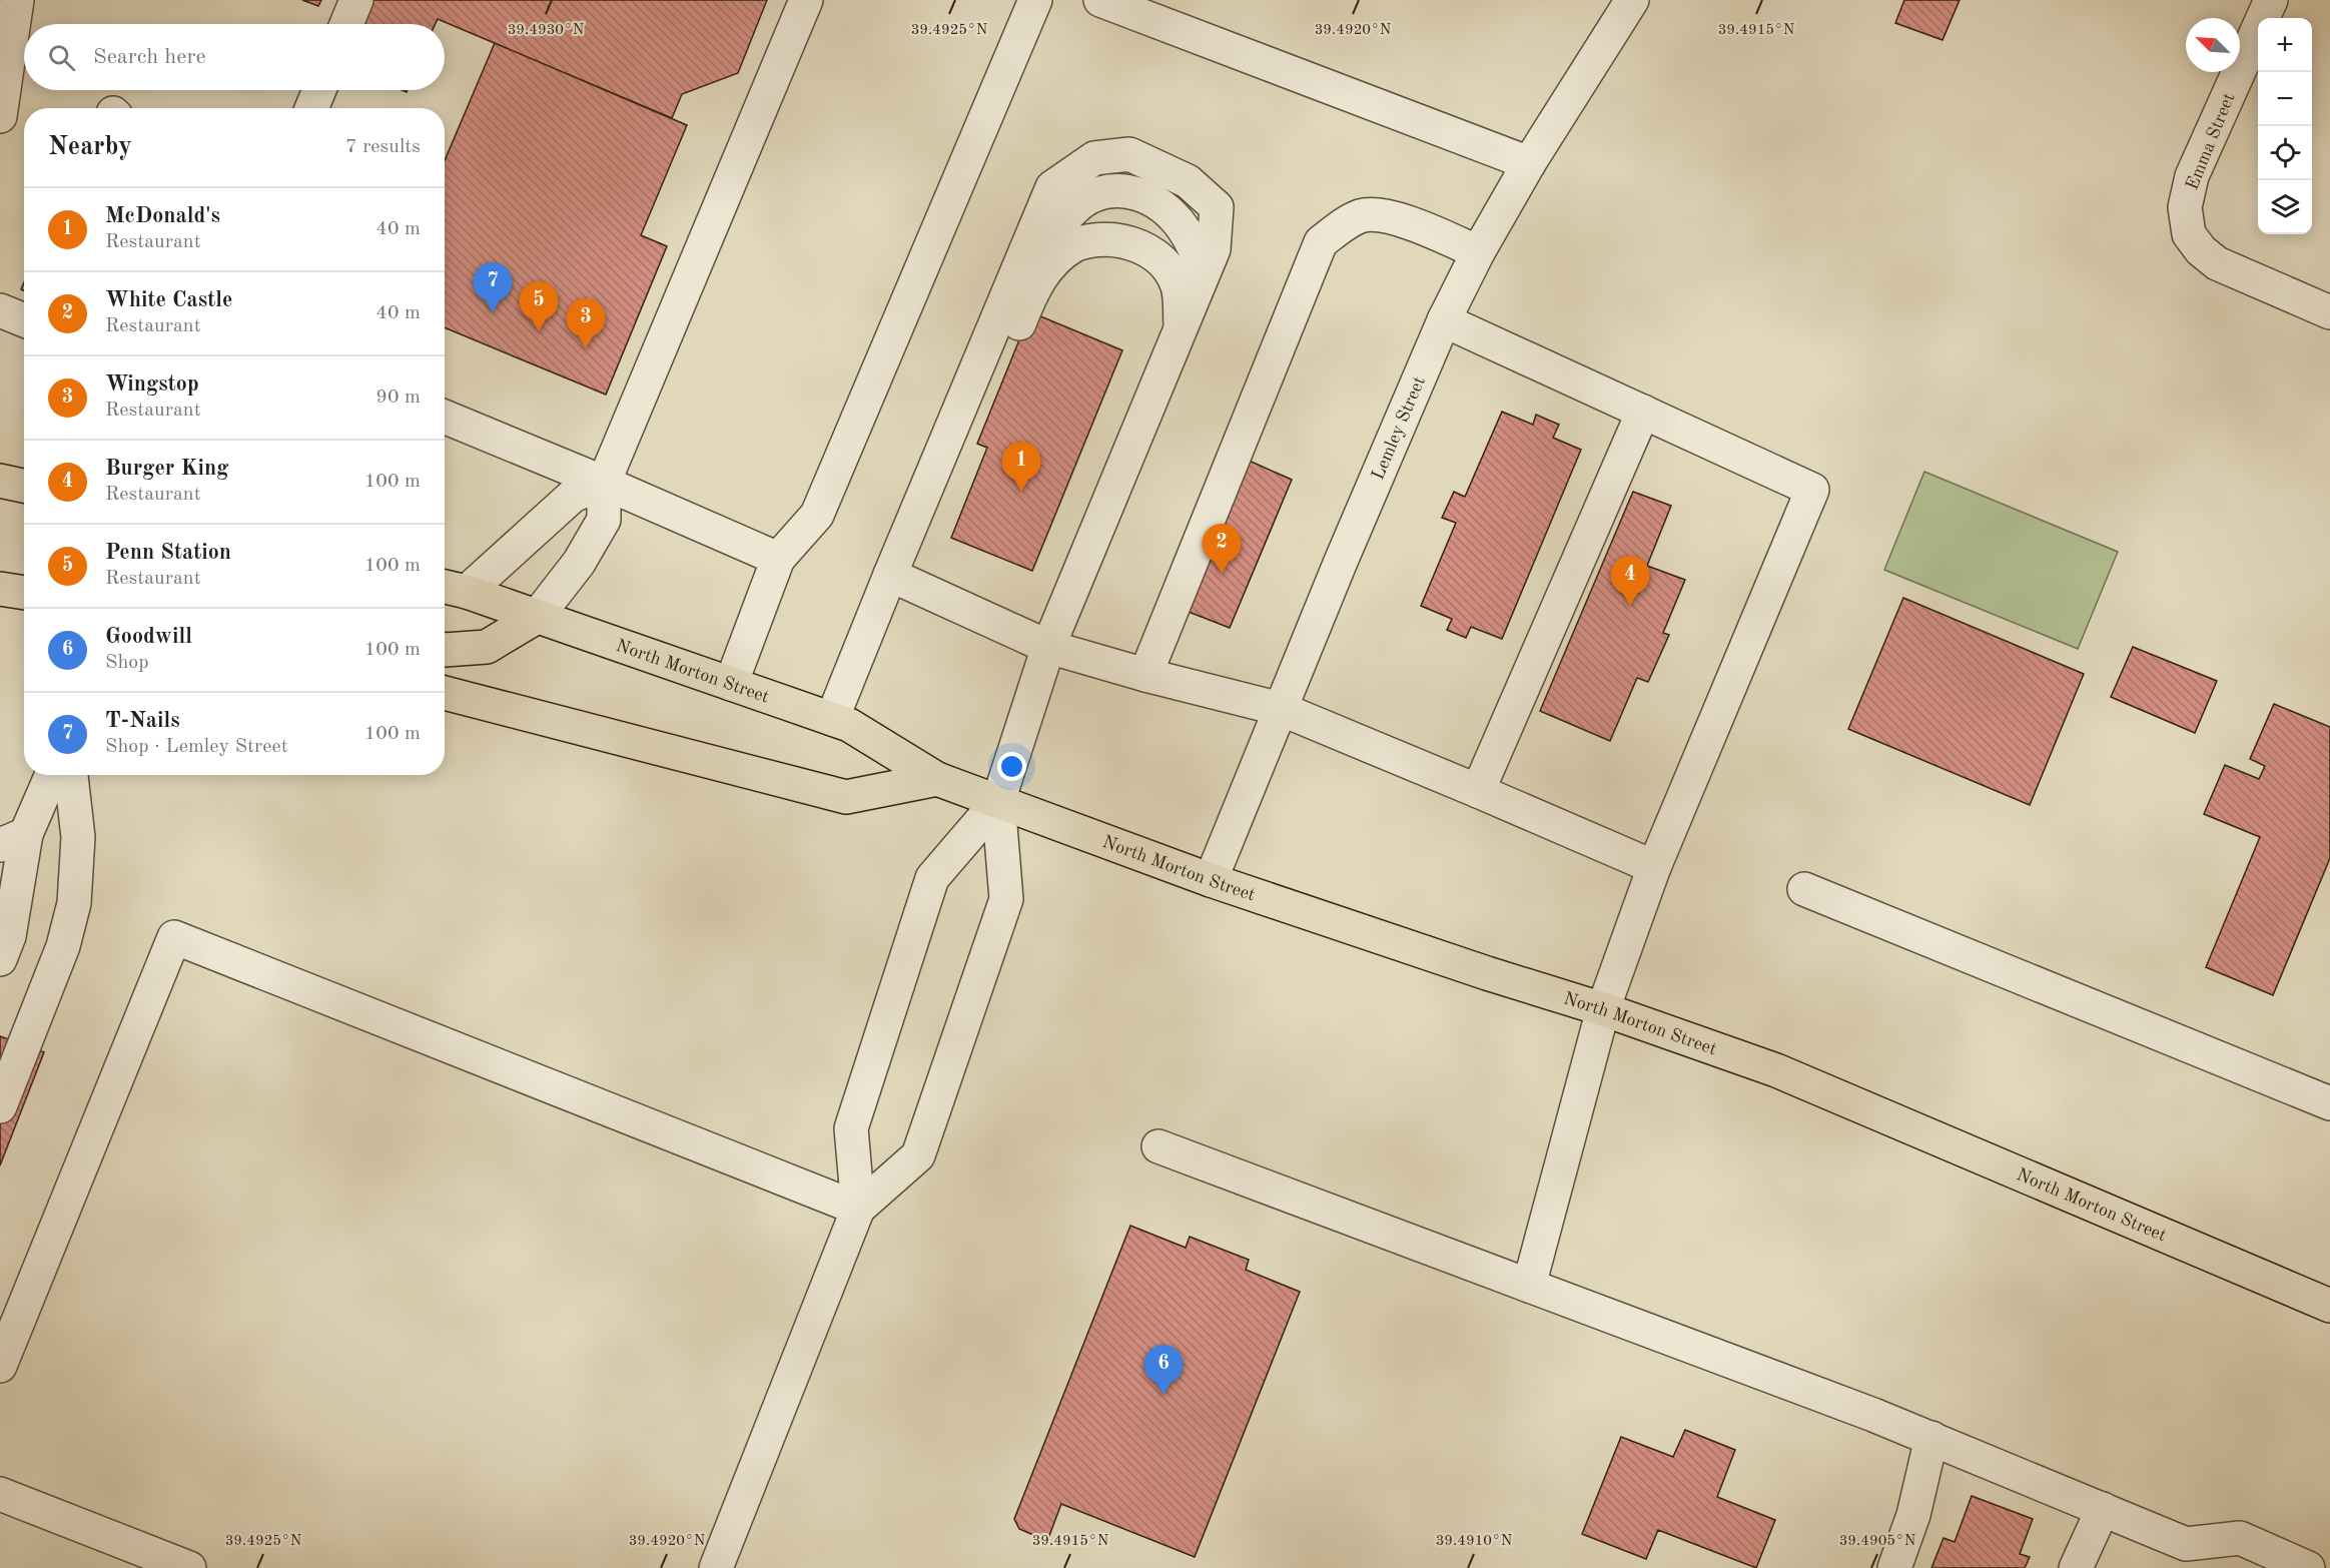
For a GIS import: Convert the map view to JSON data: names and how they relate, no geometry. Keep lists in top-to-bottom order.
{
  "streets": {
    "main road": ["North Morton Street"],
    "street": ["Emma Street", "Lemley Street"]
  },
  "crossings": [
    ["Lemley Street", "North Morton Street"]
  ],
  "north": "top left",
  "page": {
    "map_buttons": ["+", "−"],
    "search": "Search here",
    "heading": ["Nearby", "7 results"],
    "list": [
      {
        "mark": "1",
        "name": "McDonald's",
        "note": "Restaurant",
        "value": "40 m"
      },
      {
        "mark": "2",
        "name": "White Castle",
        "note": "Restaurant",
        "value": "40 m"
      },
      {
        "mark": "3",
        "name": "Wingstop",
        "note": "Restaurant",
        "value": "90 m"
      },
      {
        "mark": "4",
        "name": "Burger King",
        "note": "Restaurant",
        "value": "100 m"
      },
      {
        "mark": "5",
        "name": "Penn Station",
        "note": "Restaurant",
        "value": "100 m"
      },
      {
        "mark": "6",
        "name": "Goodwill",
        "note": "Shop",
        "value": "100 m"
      },
      {
        "mark": "7",
        "name": "T-Nails",
        "note": "Shop · Lemley Street",
        "value": "100 m"
      }
    ],
    "pins": [
      "7",
      "5",
      "3",
      "1",
      "2",
      "4",
      "6"
    ]
  },
  "coordinates": [
    "39.4930°N",
    "39.4925°N",
    "39.4920°N",
    "39.4915°N",
    "39.4910°N",
    "39.4905°N"
  ]
}
